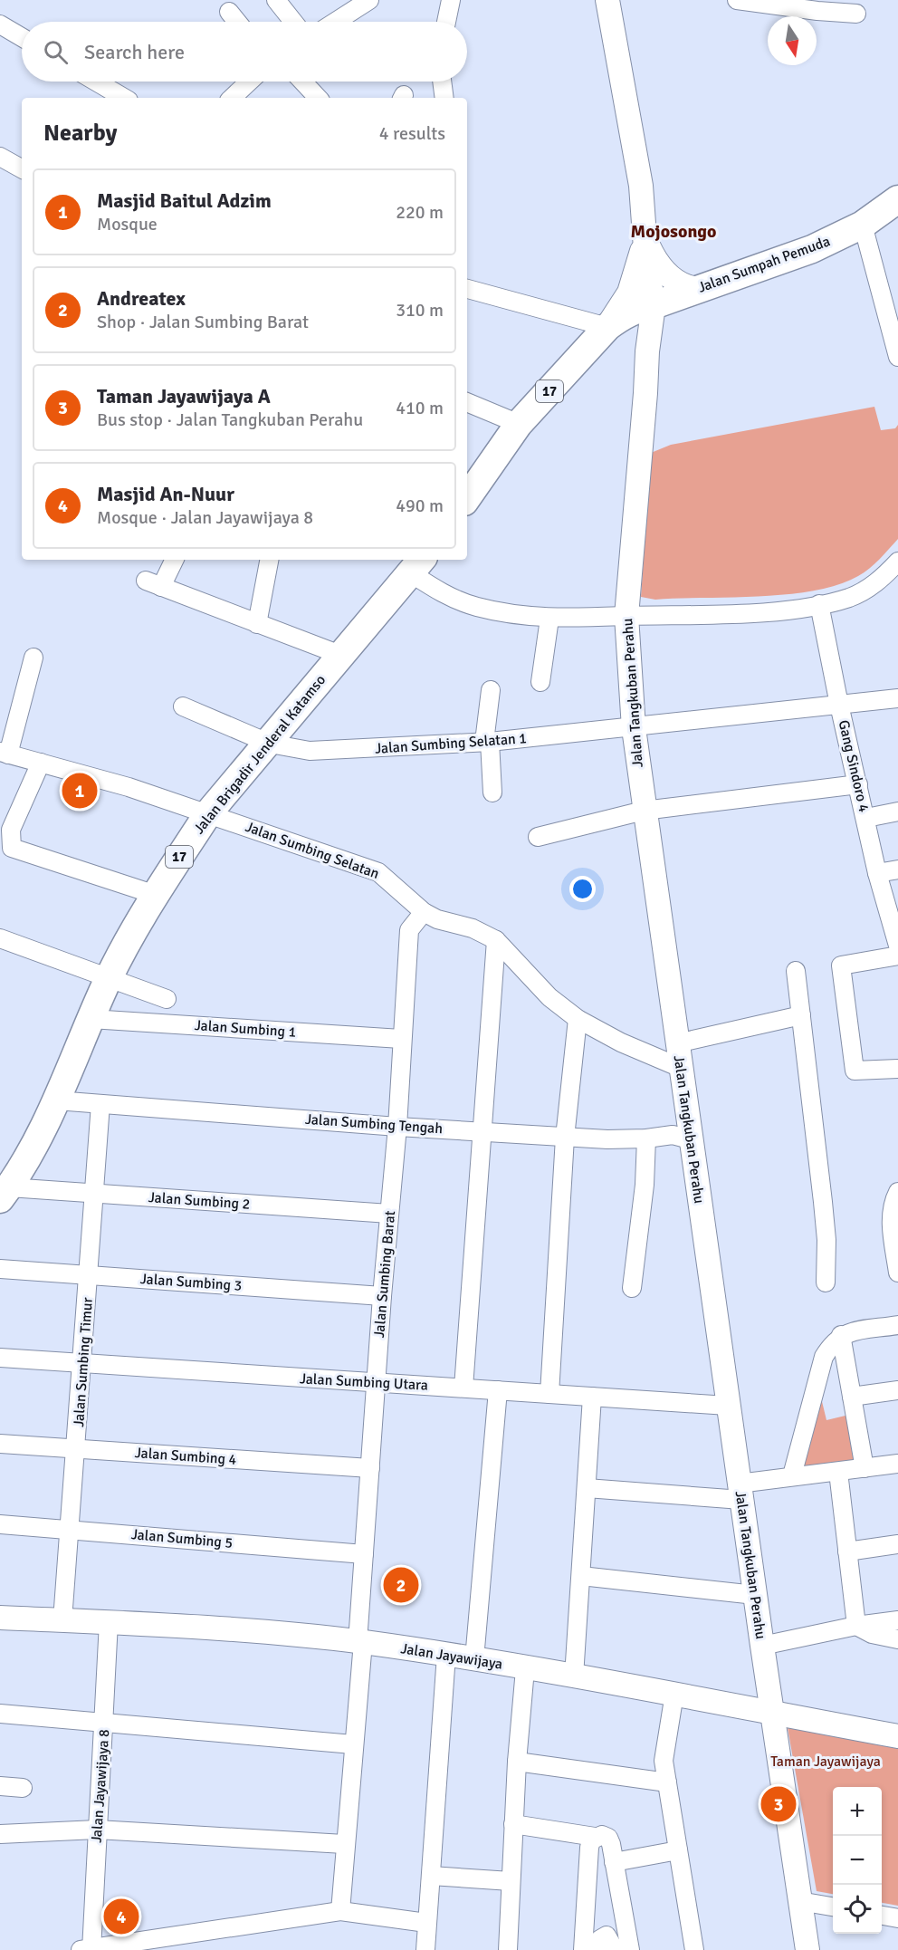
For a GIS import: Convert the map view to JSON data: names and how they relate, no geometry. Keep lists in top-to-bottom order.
{
  "streets": {
    "highway": ["Jalan Sumpah Pemuda", "17", "Jalan Brigadir Jenderal Katamso"],
    "main road": ["Jalan Tangkuban Perahu", "Jalan Jayawijaya"],
    "street": [
      "Jalan Sumbing Selatan 1",
      "Gang Sindoro 4",
      "Jalan Sumbing Selatan",
      "Jalan Sumbing 1",
      "Jalan Sumbing Tengah",
      "Jalan Sumbing 2",
      "Jalan Sumbing Barat",
      "Jalan Sumbing 3",
      "Jalan Sumbing Timur",
      "Jalan Sumbing Utara",
      "Jalan Sumbing 4",
      "Jalan Sumbing 5",
      "Jalan Jayawijaya 8"
    ]
  },
  "crossings": [
    ["Jalan Sumpah Pemuda", "17"],
    ["Jalan Sumpah Pemuda", "Jalan Tangkuban Perahu"],
    ["17", "Jalan Tangkuban Perahu"],
    ["Jalan Tangkuban Perahu", "Jalan Sumbing Selatan 1"],
    ["Jalan Tangkuban Perahu", "Jalan Sumbing Selatan"],
    ["Jalan Tangkuban Perahu", "Jalan Sumbing Tengah"],
    ["Jalan Tangkuban Perahu", "Jalan Sumbing Utara"],
    ["Jalan Tangkuban Perahu", "Jalan Jayawijaya"],
    ["Jalan Sumbing Selatan 1", "Jalan Brigadir Jenderal Katamso"],
    ["Jalan Sumbing Selatan 1", "Gang Sindoro 4"],
    ["Jalan Brigadir Jenderal Katamso", "Jalan Sumbing Selatan"],
    ["Jalan Brigadir Jenderal Katamso", "Jalan Sumbing 1"],
    ["Jalan Brigadir Jenderal Katamso", "Jalan Sumbing Tengah"],
    ["Jalan Brigadir Jenderal Katamso", "Jalan Sumbing 2"],
    ["Jalan Sumbing Selatan", "Jalan Sumbing Barat"],
    ["Jalan Sumbing 1", "Jalan Sumbing Barat"],
    ["Jalan Sumbing Tengah", "Jalan Sumbing Barat"],
    ["Jalan Sumbing Tengah", "Jalan Sumbing Timur"],
    ["Jalan Sumbing 2", "Jalan Sumbing Barat"],
    ["Jalan Sumbing 2", "Jalan Sumbing Timur"],
    ["Jalan Sumbing Barat", "Jalan Sumbing 3"],
    ["Jalan Sumbing Barat", "Jalan Sumbing Utara"],
    ["Jalan Sumbing Barat", "Jalan Sumbing 4"],
    ["Jalan Sumbing Barat", "Jalan Sumbing 5"],
    ["Jalan Sumbing Barat", "Jalan Jayawijaya"],
    ["Jalan Sumbing 3", "Jalan Sumbing Timur"],
    ["Jalan Sumbing Timur", "Jalan Sumbing Utara"],
    ["Jalan Sumbing Timur", "Jalan Sumbing 4"],
    ["Jalan Sumbing Timur", "Jalan Sumbing 5"],
    ["Jalan Sumbing Timur", "Jalan Jayawijaya"],
    ["Jalan Jayawijaya", "Jalan Jayawijaya 8"]
  ],
  "districts": ["Mojosongo"],
  "parks": ["Taman Jayawijaya"],
  "north": "bottom",
  "page": {
    "search": "Search here",
    "heading": ["Nearby", "4 results"],
    "list": [
      {
        "mark": "1",
        "name": "Masjid Baitul Adzim",
        "note": "Mosque",
        "value": "220 m"
      },
      {
        "mark": "2",
        "name": "Andreatex",
        "note": "Shop · Jalan Sumbing Barat",
        "value": "310 m"
      },
      {
        "mark": "3",
        "name": "Taman Jayawijaya A",
        "note": "Bus stop · Jalan Tangkuban Perahu",
        "value": "410 m"
      },
      {
        "mark": "4",
        "name": "Masjid An-Nuur",
        "note": "Mosque · Jalan Jayawijaya 8",
        "value": "490 m"
      }
    ],
    "pins": [
      "1",
      "2",
      "3",
      "4"
    ],
    "map_buttons": ["+", "−"]
  }
}
